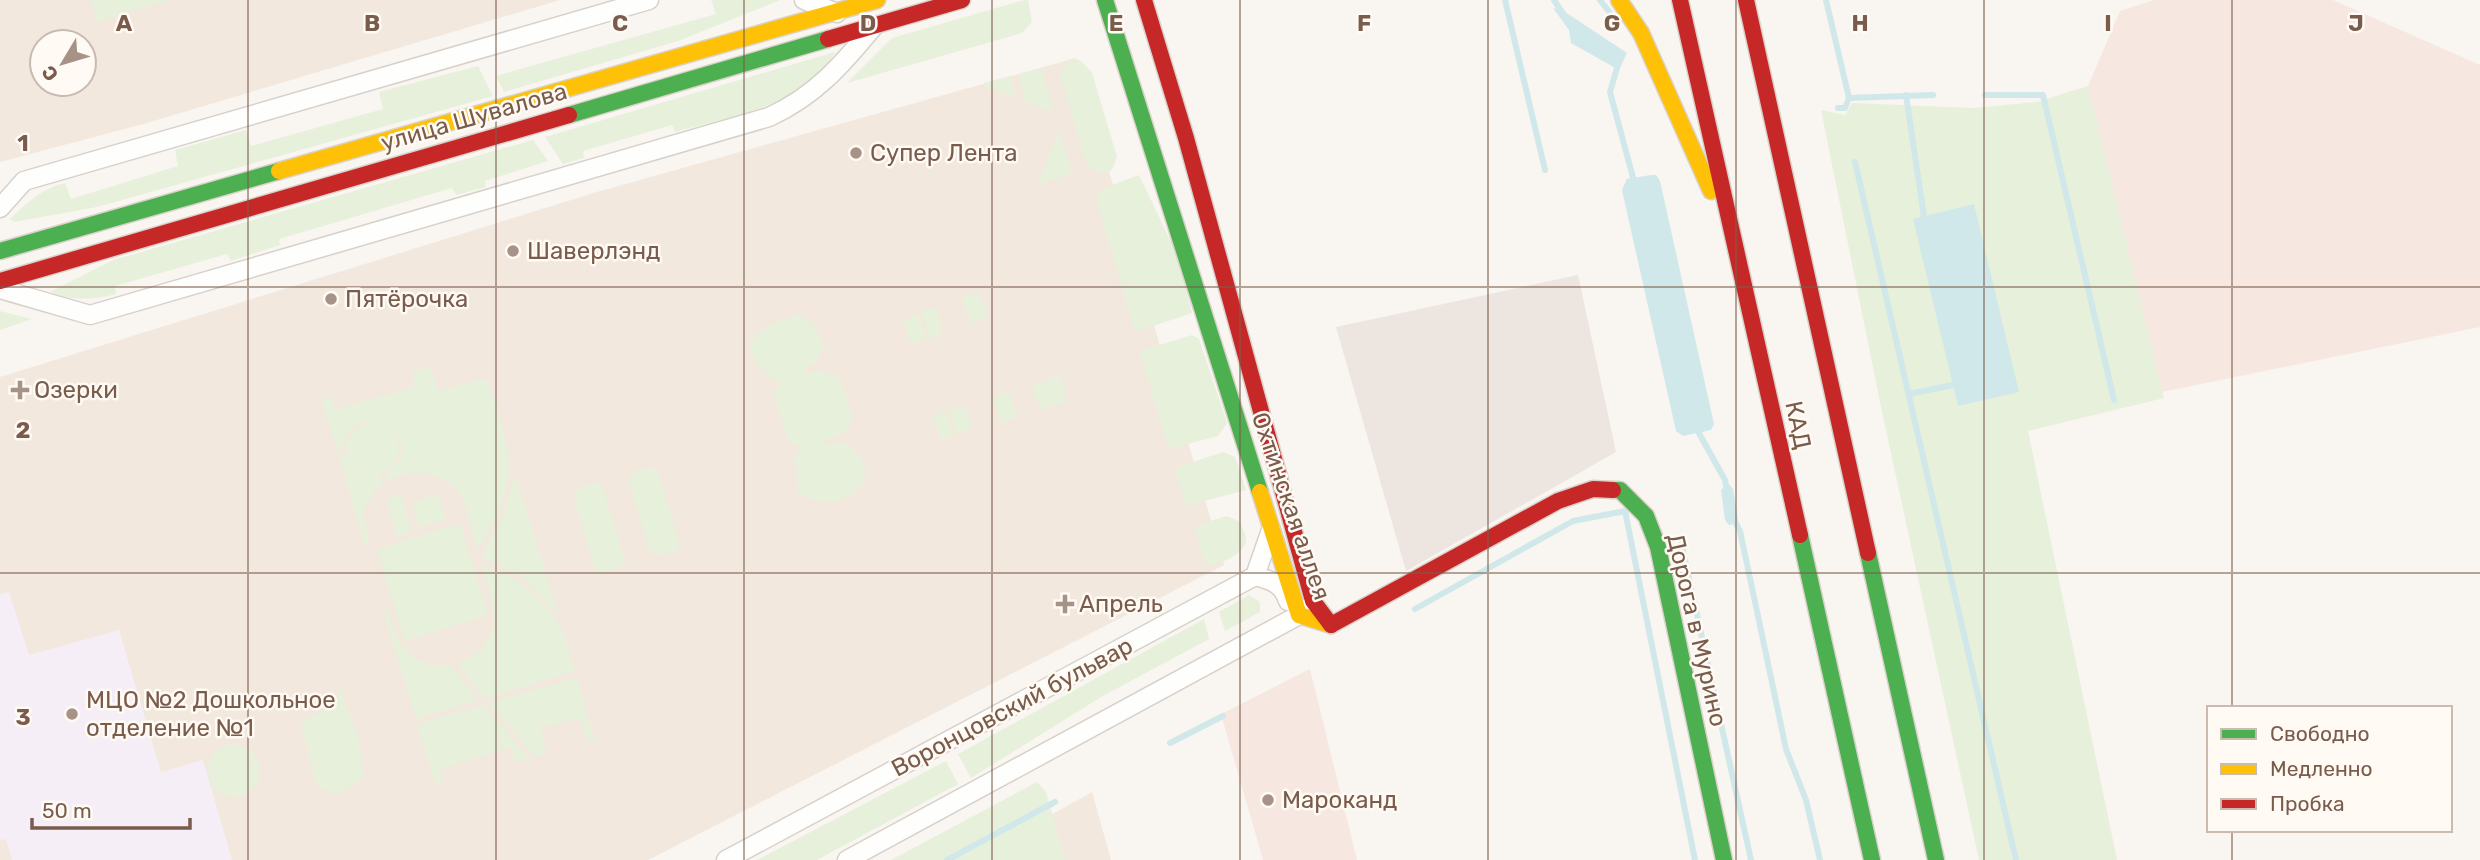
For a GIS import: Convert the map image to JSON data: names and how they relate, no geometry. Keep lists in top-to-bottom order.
{
  "streets": {
    "main road": [
      "улица Шувалова",
      "КАД",
      "Охтинская аллея",
      "Дорога в Мурино"
    ],
    "street": ["Воронцовский бульвар"]
  },
  "crossings": [
    ["Охтинская аллея", "Дорога в Мурино"]
  ],
  "places": {
    "other": [
      "Супер Лента",
      "Шаверлэнд",
      "Пятёрочка",
      "МЦО №2 Дошкольное отделение №1",
      "Мароканд"
    ],
    "health": ["Озерки", "Апрель"]
  },
  "legend": ["Свободно", "Медленно", "Пробка"],
  "scale_bar": "50 m",
  "north": "bottom left",
  "grid": {
    "columns": [
      "A",
      "B",
      "C",
      "D",
      "E",
      "F",
      "G",
      "H",
      "I",
      "J"
    ],
    "rows": ["1", "2", "3"]
  }
}
